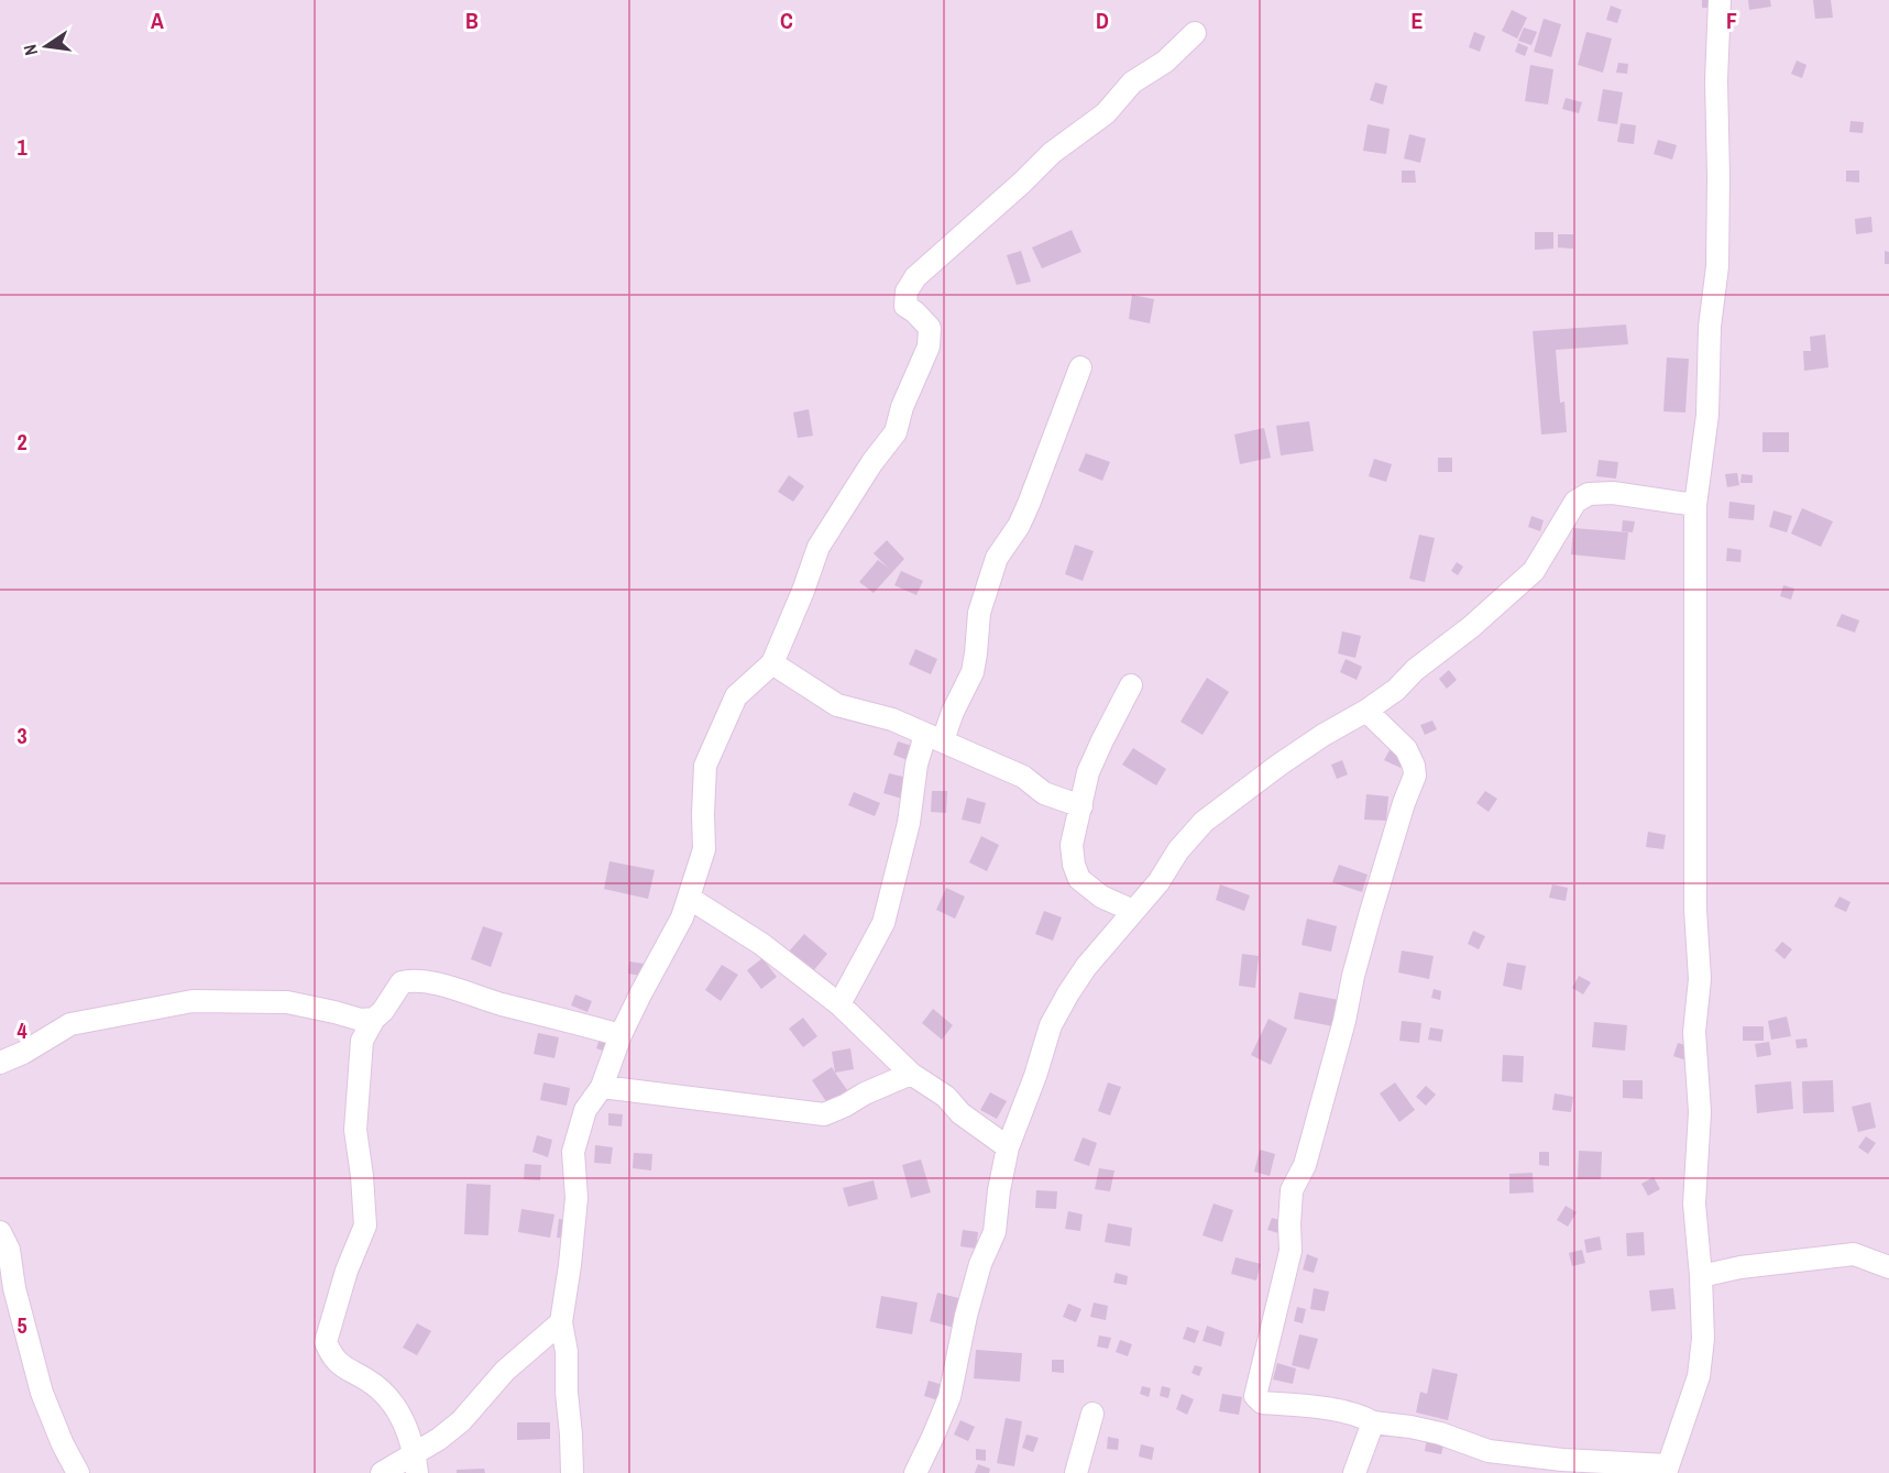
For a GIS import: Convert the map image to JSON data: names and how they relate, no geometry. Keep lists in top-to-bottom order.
{
  "north": "left",
  "grid": {
    "columns": [
      "A",
      "B",
      "C",
      "D",
      "E",
      "F"
    ],
    "rows": [
      "1",
      "2",
      "3",
      "4",
      "5"
    ]
  }
}
